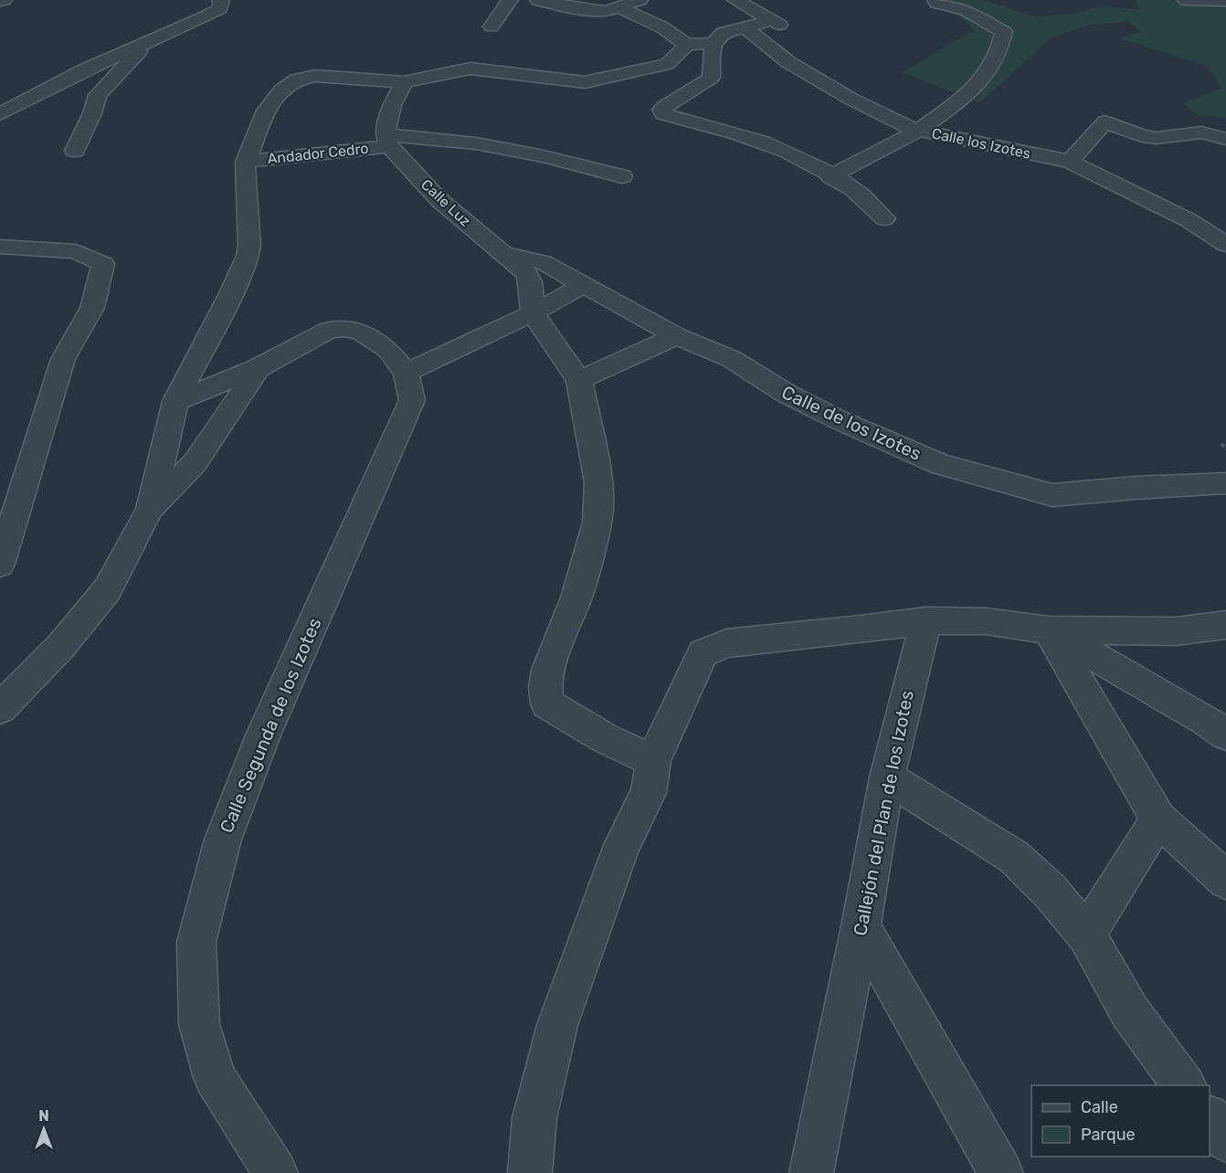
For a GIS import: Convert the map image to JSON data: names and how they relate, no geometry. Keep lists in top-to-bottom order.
{
  "streets": {
    "street": [
      "Calle los Izotes",
      "Andador Cedro",
      "Calle Luz",
      "Calle de los Izotes",
      "Calle Segunda de los Izotes",
      "Callejón del Plan de los Izotes"
    ]
  },
  "crossings": [
    ["Andador Cedro", "Calle Luz"],
    ["Calle Luz", "Calle de los Izotes"]
  ],
  "legend": ["Calle", "Parque"],
  "north": "top"
}
